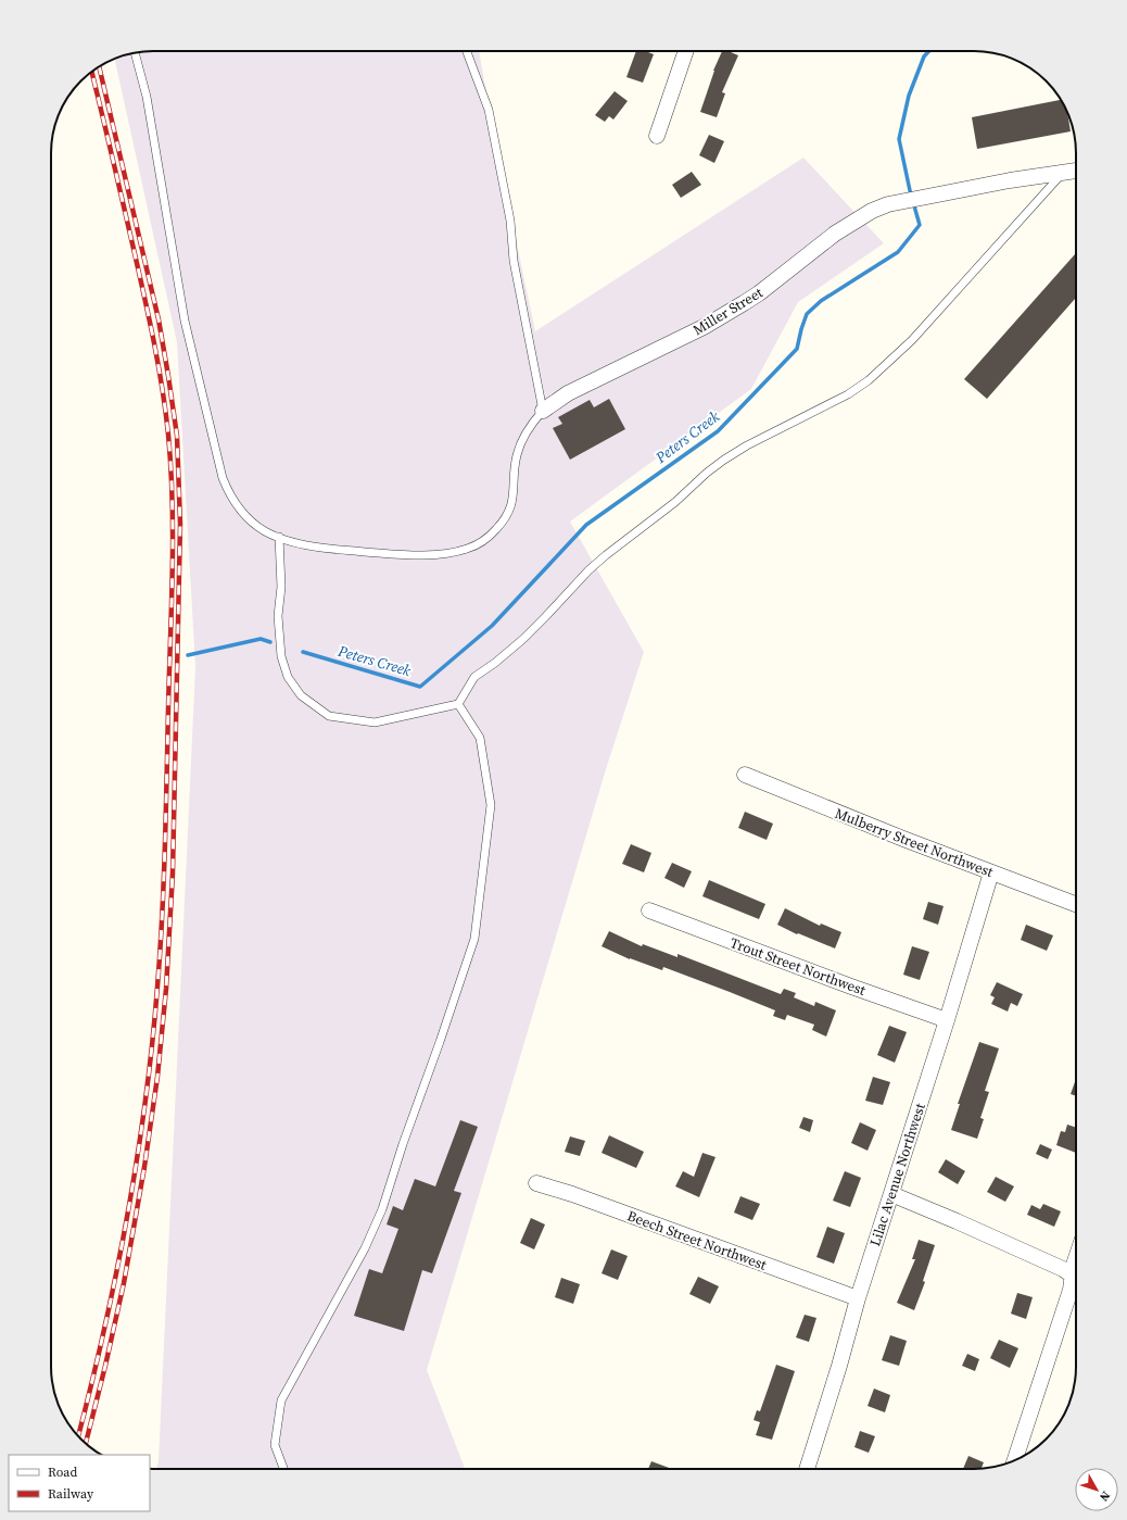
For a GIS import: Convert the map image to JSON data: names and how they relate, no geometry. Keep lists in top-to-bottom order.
{
  "streets": {
    "street": [
      "Miller Street",
      "Mulberry Street Northwest",
      "Trout Street Northwest",
      "Lilac Avenue Northwest",
      "Beech Street Northwest"
    ]
  },
  "crossings": [
    ["Mulberry Street Northwest", "Lilac Avenue Northwest"],
    ["Trout Street Northwest", "Lilac Avenue Northwest"],
    ["Lilac Avenue Northwest", "Beech Street Northwest"]
  ],
  "water": ["Peters Creek"],
  "legend": ["Road", "Railway"],
  "north": "bottom right"
}
